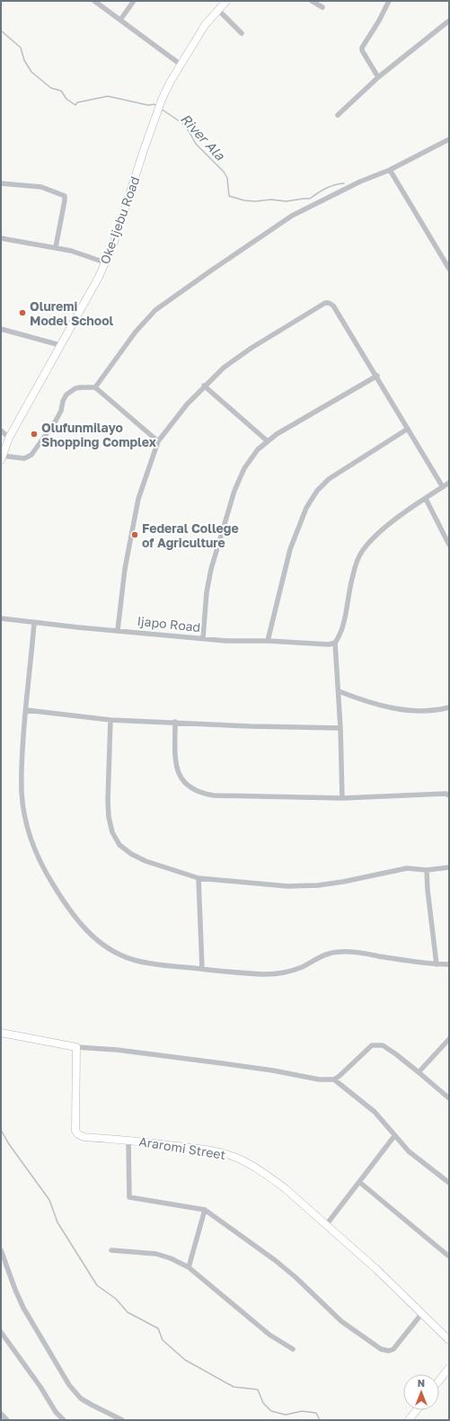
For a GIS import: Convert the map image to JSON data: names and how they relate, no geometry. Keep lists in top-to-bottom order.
{
  "streets": {
    "street": ["Oke-Ijebu Road", "Ijapo Road", "Araromi Street"]
  },
  "water": ["River Ala"],
  "places": ["Oluremi Model School", "Olufunmilayo Shopping Complex", "Federal College of Agriculture"],
  "north": "top"
}
